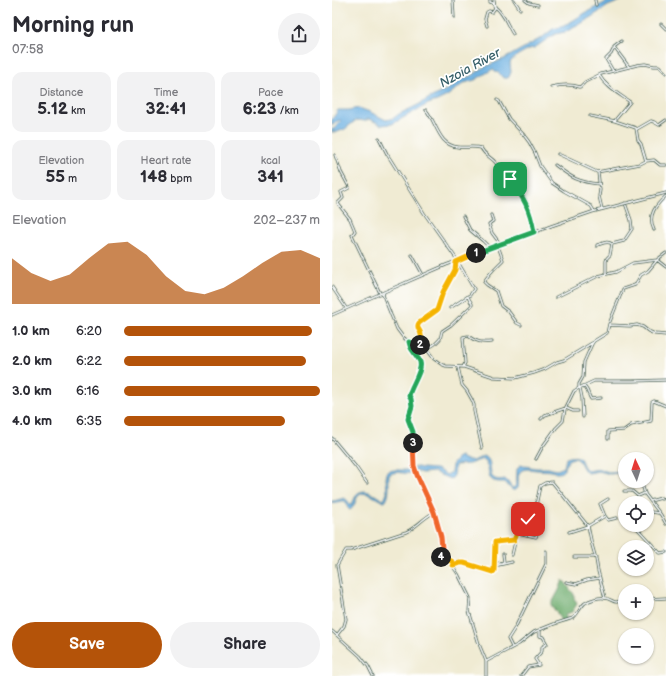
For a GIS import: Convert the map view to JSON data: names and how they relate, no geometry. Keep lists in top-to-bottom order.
{
  "water": ["Nzoia River"],
  "north": "top",
  "page": {
    "heading": ["Morning run", "07:58"],
    "stats": [
      ["Distance", "5.12 km"],
      ["Time", "32:41"],
      ["Pace", "6:23 /km"],
      ["Elevation", "55 m"],
      ["Heart rate", "148 bpm"],
      ["kcal", "341"]
    ],
    "chart": ["Elevation", "202–237 m"],
    "pins": [
      "1",
      "2",
      "3",
      "4"
    ],
    "list": [
      {
        "name": "1.0 km",
        "note": "6:20"
      },
      {
        "name": "2.0 km",
        "note": "6:22"
      },
      {
        "name": "3.0 km",
        "note": "6:16"
      },
      {
        "name": "4.0 km",
        "note": "6:35"
      }
    ],
    "map_buttons": ["+", "−"],
    "buttons": ["Save", "Share"]
  }
}
